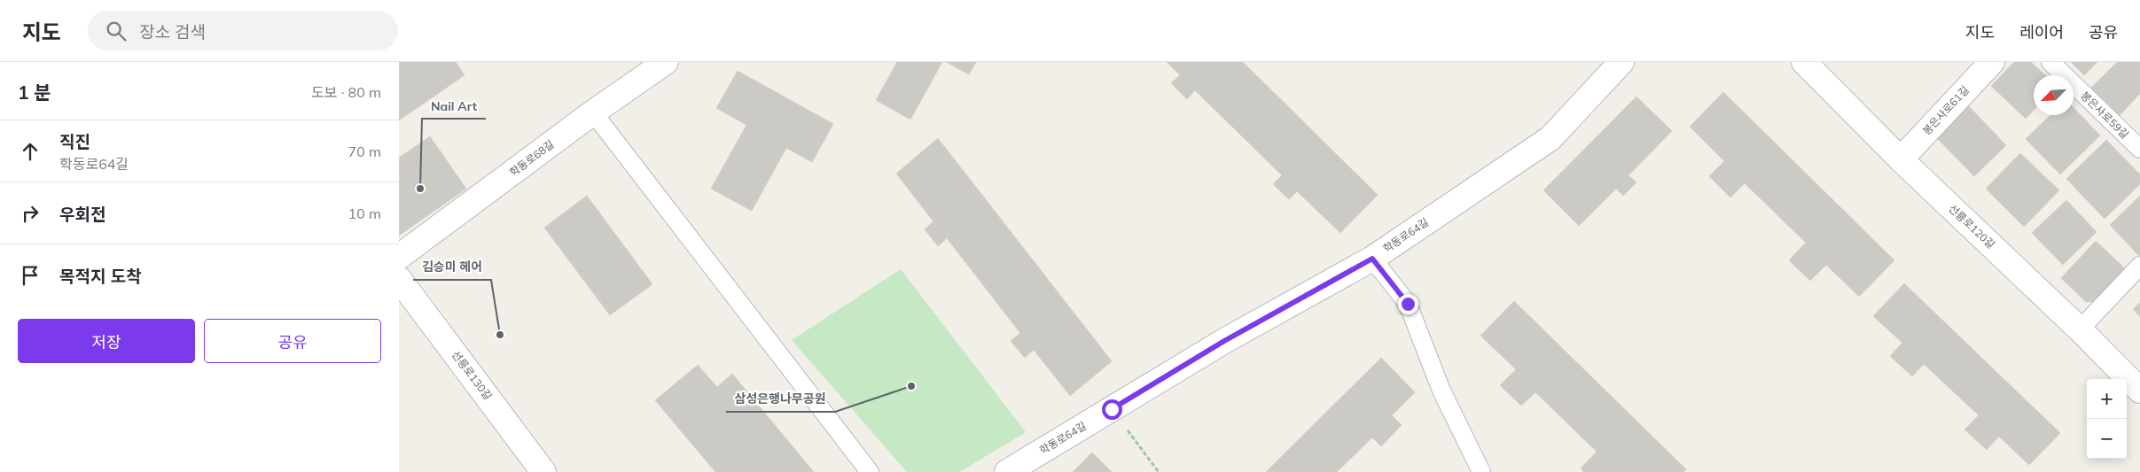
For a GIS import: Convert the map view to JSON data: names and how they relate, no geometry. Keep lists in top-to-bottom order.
{
  "streets": {
    "street": [
      "봉은사로61길",
      "학동로68길",
      "선릉로120길",
      "학동로64길",
      "선릉로130길"
    ],
    "lane": ["봉은사로59길"]
  },
  "crossings": [
    ["봉은사로61길", "선릉로120길"]
  ],
  "places": ["Nail Art", "김승미 헤어", "삼성은행나무공원"],
  "north": "bottom left",
  "page": {
    "header": "지도",
    "search": "장소 검색",
    "nav": ["지도", "레이어", "공유"],
    "heading": ["1 분", "도보 · 80 m"],
    "list": [
      ["직진", "학동로64길", "70 m"],
      ["우회전", "10 m"],
      "목적지 도착"
    ],
    "buttons": ["저장", "공유"],
    "map_buttons": ["+", "−"]
  }
}
